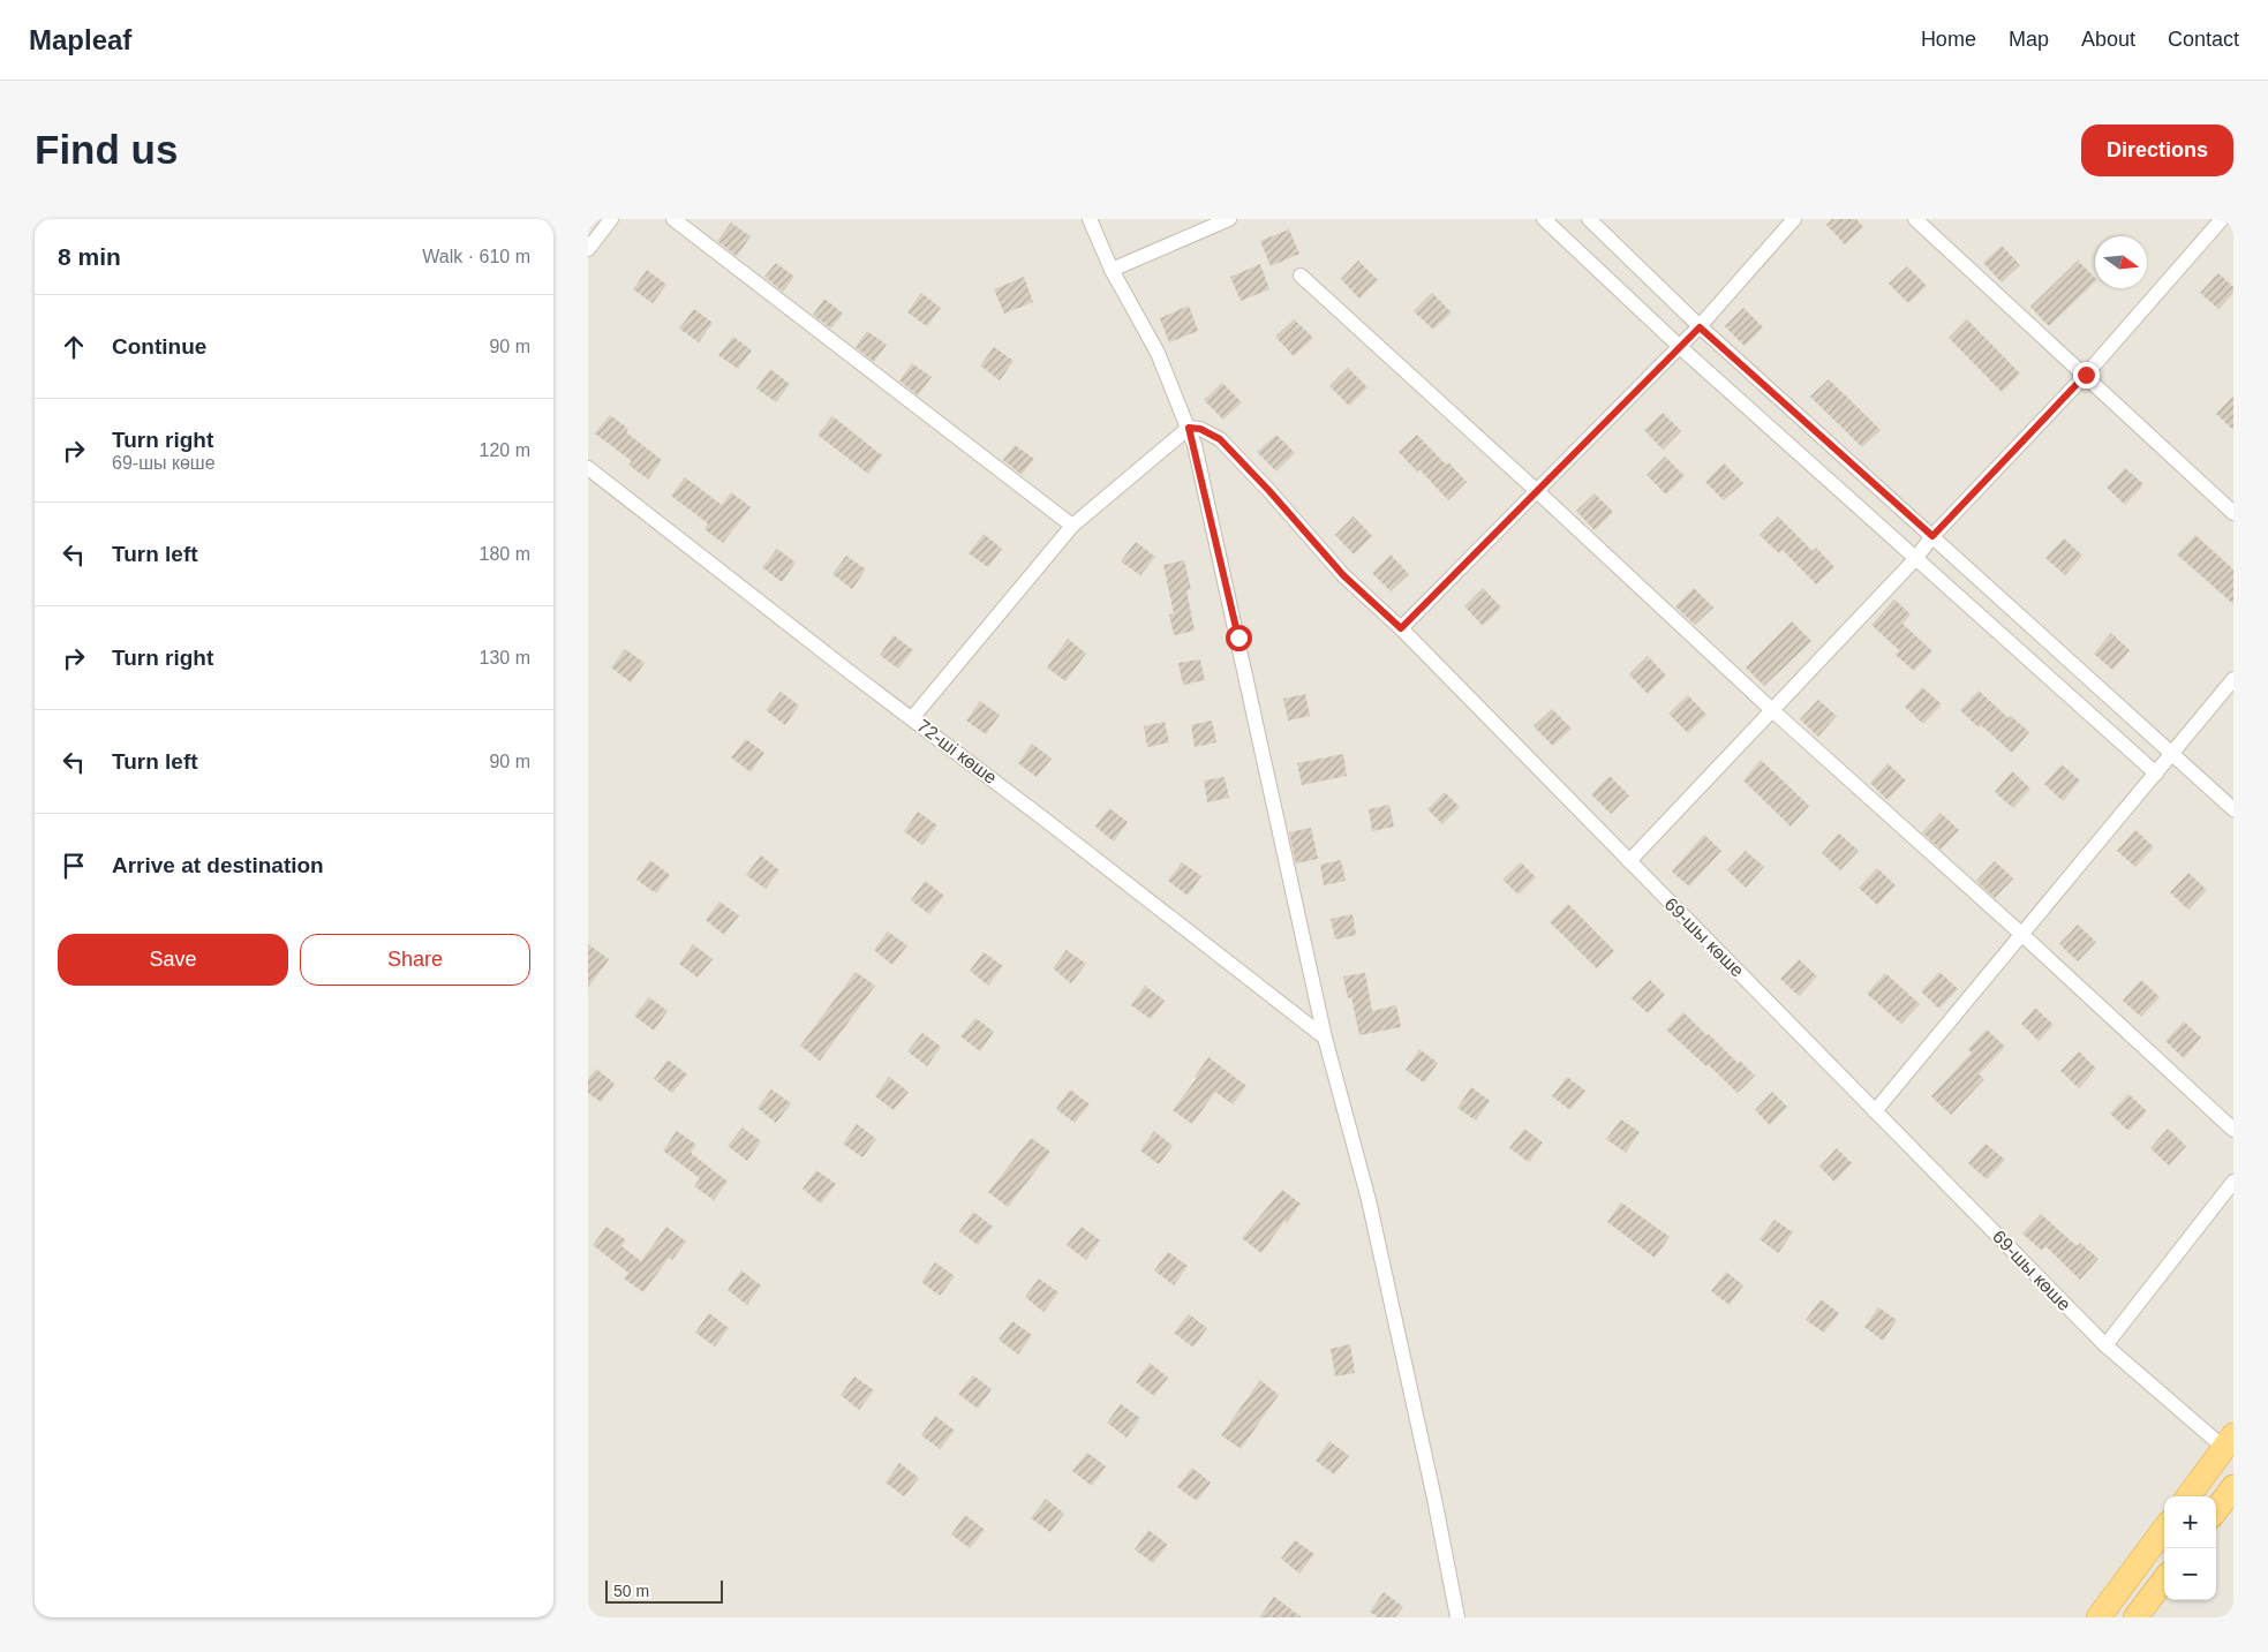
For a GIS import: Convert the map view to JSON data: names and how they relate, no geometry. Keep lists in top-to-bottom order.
{
  "streets": {
    "street": ["72-ші көше", "69-шы көше"]
  },
  "scale_bar": "50 m",
  "north": "right",
  "page": {
    "header": "Mapleaf",
    "nav": [
      "Home",
      "Map",
      "About",
      "Contact"
    ],
    "buttons": [
      "Directions",
      ["Save", "Share"]
    ],
    "title": "Find us",
    "heading": ["8 min", "Walk · 610 m"],
    "list": [
      ["Continue", "90 m"],
      ["Turn right", "69-шы көше", "120 m"],
      ["Turn left", "180 m"],
      ["Turn right", "130 m"],
      ["Turn left", "90 m"],
      "Arrive at destination"
    ],
    "map_buttons": ["+", "−"],
    "scale": "50 m"
  }
}
